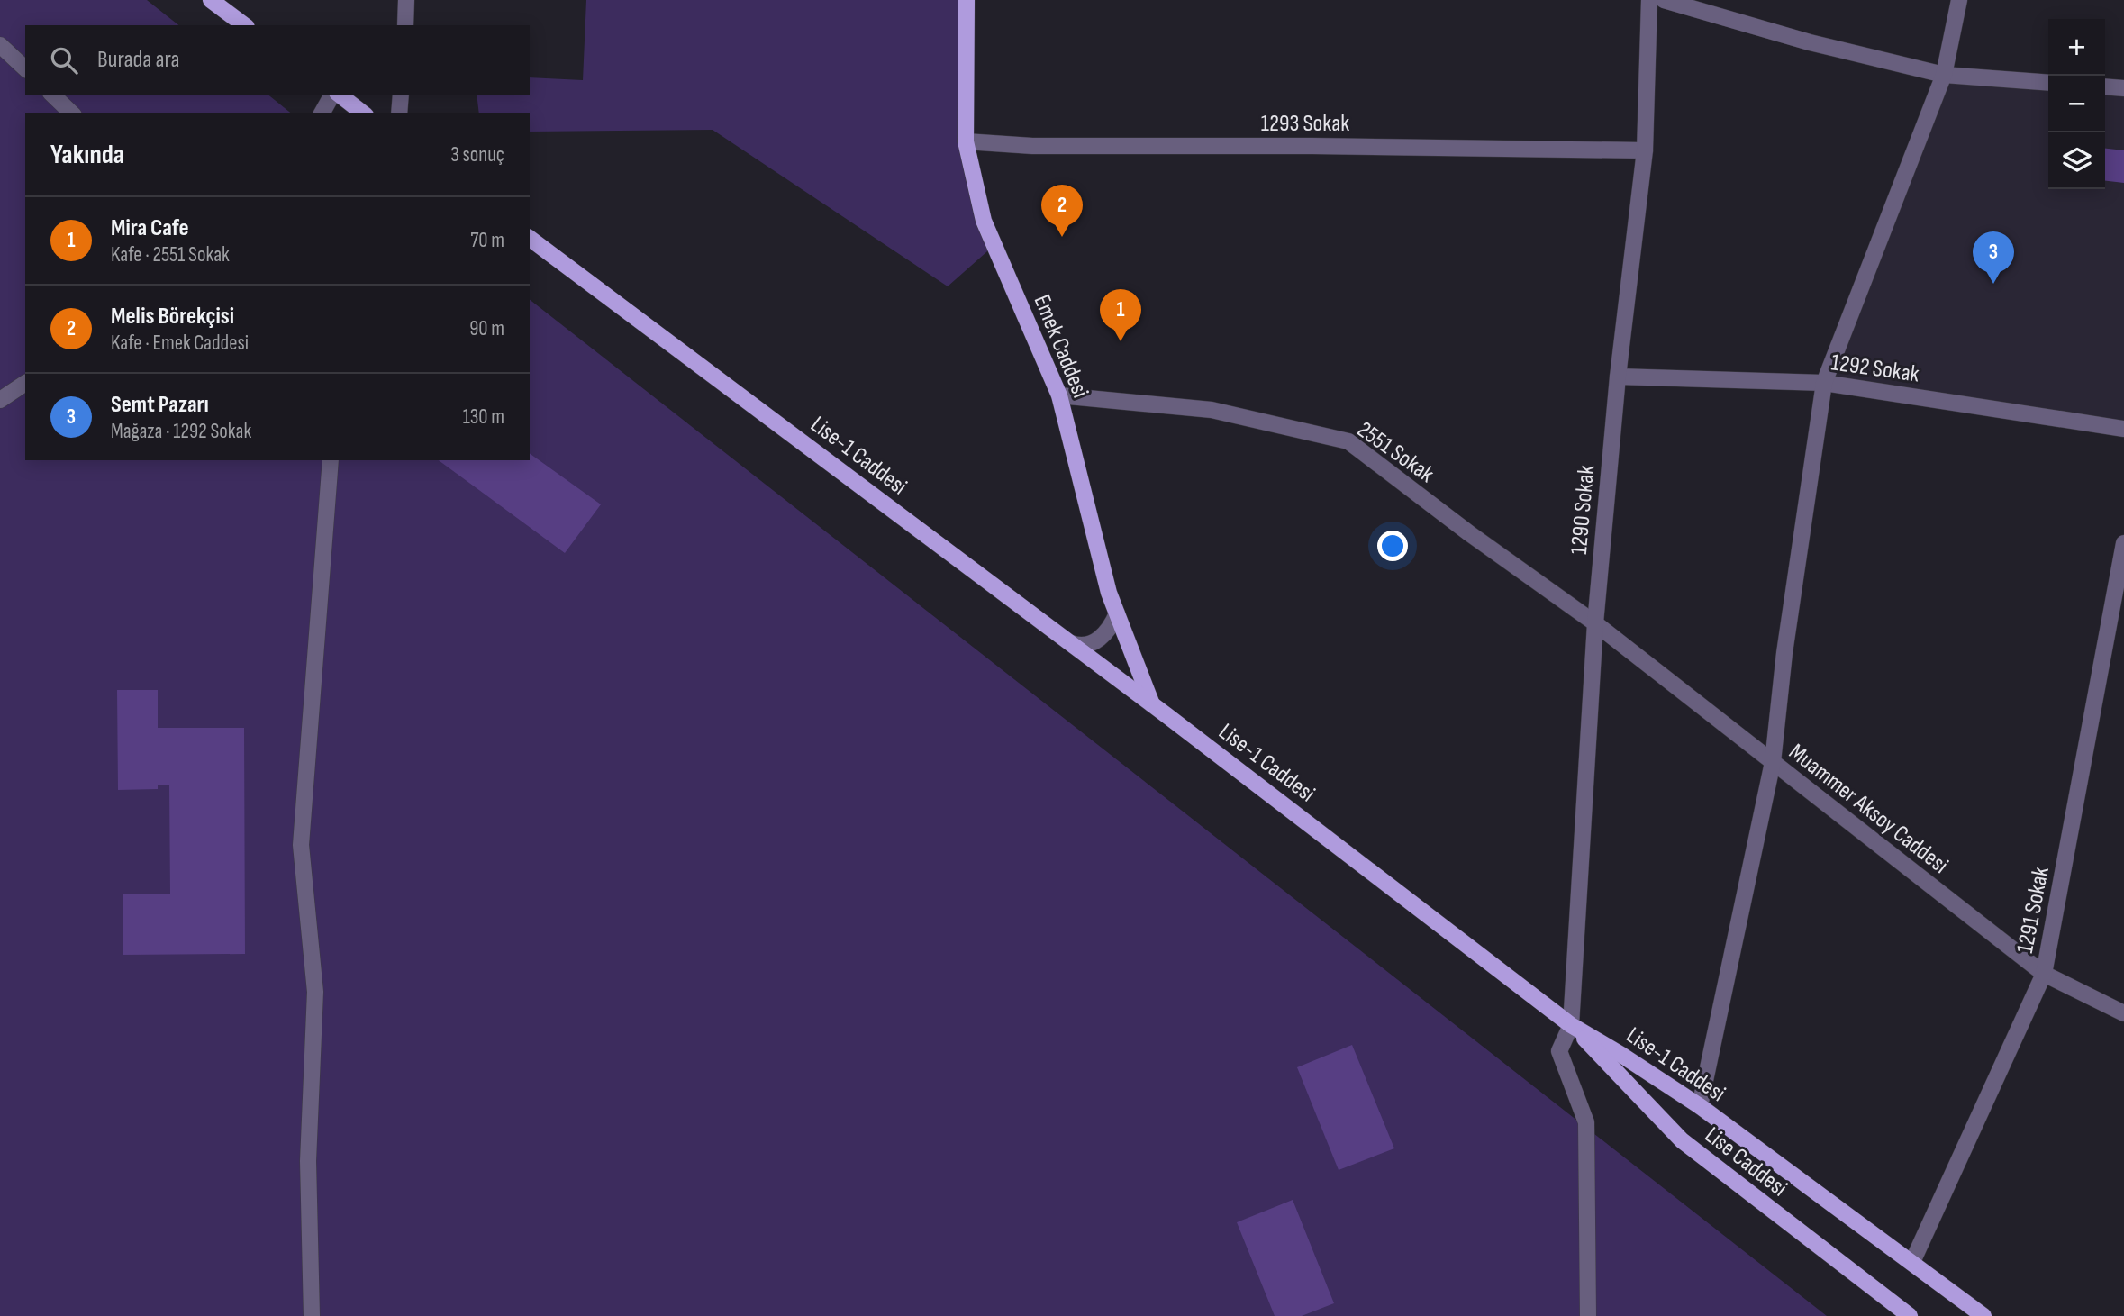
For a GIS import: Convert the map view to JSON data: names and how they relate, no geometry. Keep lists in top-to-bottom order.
{
  "streets": {
    "main road": ["Emek Caddesi", "Lise-1 Caddesi", "Lise Caddesi"],
    "street": [
      "1293 Sokak",
      "1292 Sokak",
      "2551 Sokak",
      "1290 Sokak",
      "Muammer Aksoy Caddesi",
      "1291 Sokak"
    ]
  },
  "crossings": [
    ["1293 Sokak", "Emek Caddesi"],
    ["1293 Sokak", "1290 Sokak"],
    ["Emek Caddesi", "2551 Sokak"],
    ["Emek Caddesi", "Lise-1 Caddesi"],
    ["1292 Sokak", "1290 Sokak"],
    ["2551 Sokak", "1290 Sokak"],
    ["2551 Sokak", "Muammer Aksoy Caddesi"],
    ["Lise-1 Caddesi", "1290 Sokak"],
    ["Lise-1 Caddesi", "1291 Sokak"],
    ["Lise-1 Caddesi", "Lise Caddesi"],
    ["1290 Sokak", "Muammer Aksoy Caddesi"],
    ["1290 Sokak", "Lise Caddesi"],
    ["Muammer Aksoy Caddesi", "1291 Sokak"]
  ],
  "page": {
    "map_buttons": ["+", "−"],
    "search": "Burada ara",
    "heading": ["Yakında", "3 sonuç"],
    "pins": ["2", "3", "1"],
    "list": [
      {
        "mark": "1",
        "name": "Mira Cafe",
        "note": "Kafe · 2551 Sokak",
        "value": "70 m"
      },
      {
        "mark": "2",
        "name": "Melis Börekçisi",
        "note": "Kafe · Emek Caddesi",
        "value": "90 m"
      },
      {
        "mark": "3",
        "name": "Semt Pazarı",
        "note": "Mağaza · 1292 Sokak",
        "value": "130 m"
      }
    ]
  }
}
